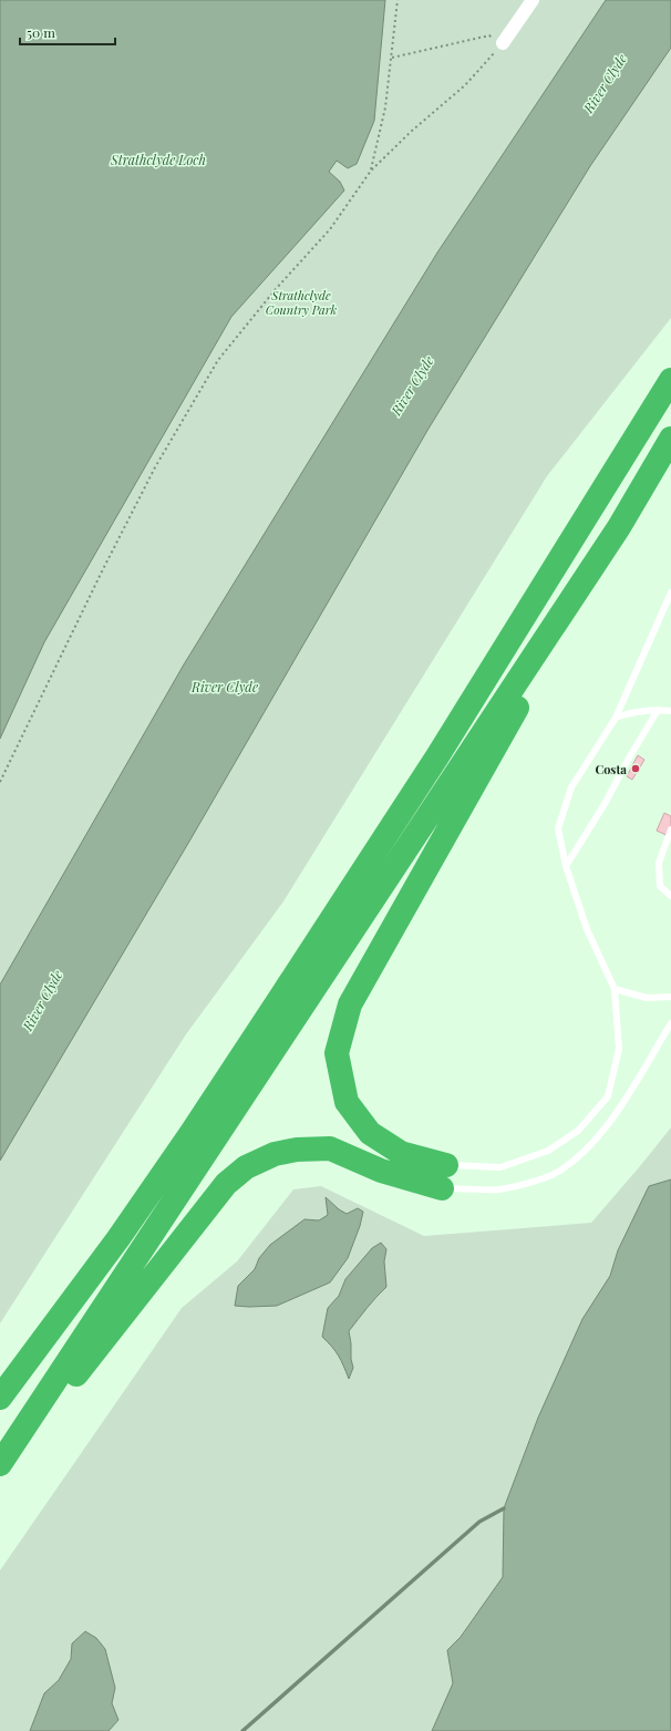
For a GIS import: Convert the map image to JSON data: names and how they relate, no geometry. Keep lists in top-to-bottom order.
{
  "water": ["River Clyde", "Strathclyde Loch"],
  "parks": ["Strathclyde Country Park"],
  "places": ["Costa"],
  "scale_bar": "50 m"
}
